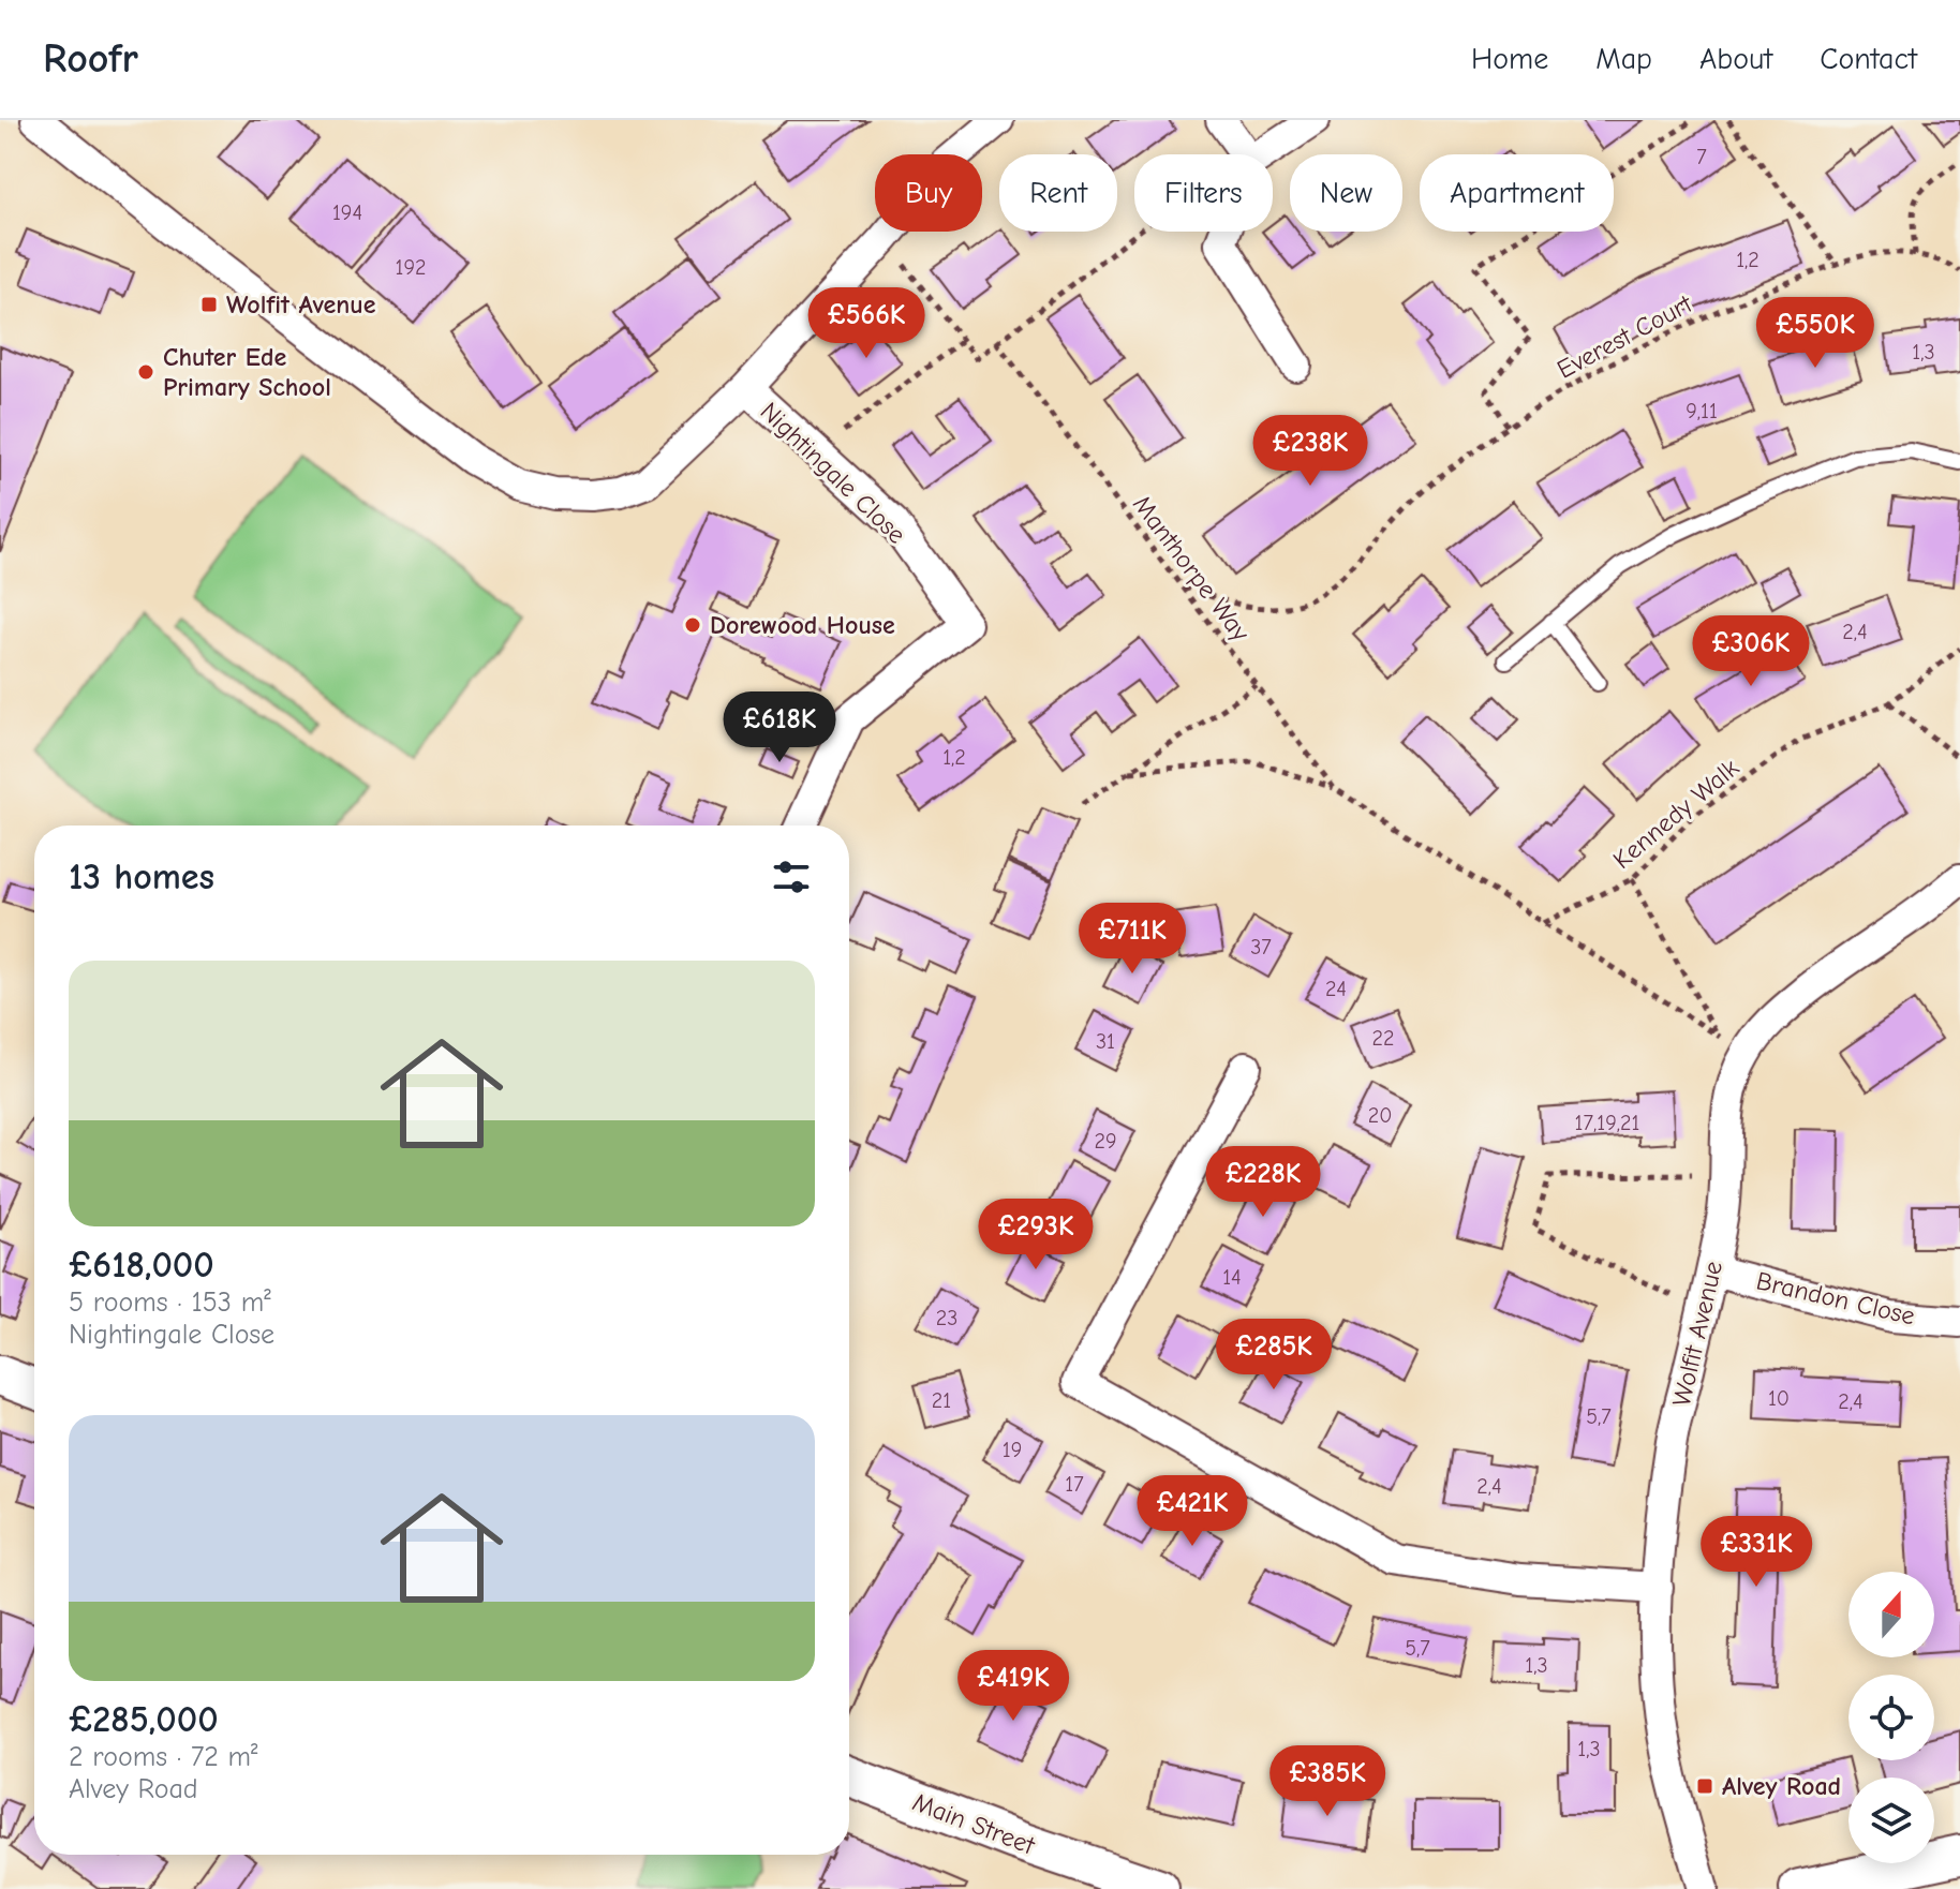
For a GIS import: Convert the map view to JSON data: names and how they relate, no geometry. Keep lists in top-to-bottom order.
{
  "streets": {
    "street": [
      "Nightingale Close",
      "Brandon Close",
      "Wolfit Avenue",
      "Main Street"
    ],
    "path": ["Everest Court", "Manthorpe Way", "Kennedy Walk"]
  },
  "crossings": [
    ["Everest Court", "Manthorpe Way"],
    ["Brandon Close", "Wolfit Avenue"]
  ],
  "places": {
    "transit": ["Wolfit Avenue", "Alvey Road"],
    "other": ["Chuter Ede Primary School", "Dorewood House"]
  },
  "house_numbers": [
    "7",
    "194",
    "1,2",
    "192",
    "1,3",
    "9,11",
    "2,4",
    "1,2",
    "37",
    "24",
    "22",
    "31",
    "20",
    "17,19,21",
    "29",
    "14",
    "23",
    "10",
    "21",
    "2,4",
    "5,7",
    "19",
    "17",
    "2,4",
    "5,7",
    "1,3",
    "1,3"
  ],
  "north": "top",
  "page": {
    "header": "Roofr",
    "nav": [
      "Home",
      "Map",
      "About",
      "Contact"
    ],
    "chip": [
      "Buy",
      "Rent",
      "Filters",
      "New",
      "Apartment"
    ],
    "price": [
      "£566K",
      "£550K",
      "£238K",
      "£306K",
      "£618K",
      "£711K",
      "£228K",
      "£293K",
      "£285K",
      "£421K",
      "£331K",
      "£419K",
      "£385K"
    ],
    "heading": "13 homes",
    "list": [
      {
        "name": "£618,000",
        "note": "5 rooms · 153 m² · Nightingale Close"
      },
      {
        "name": "£285,000",
        "note": "2 rooms · 72 m² · Alvey Road"
      }
    ]
  }
}
